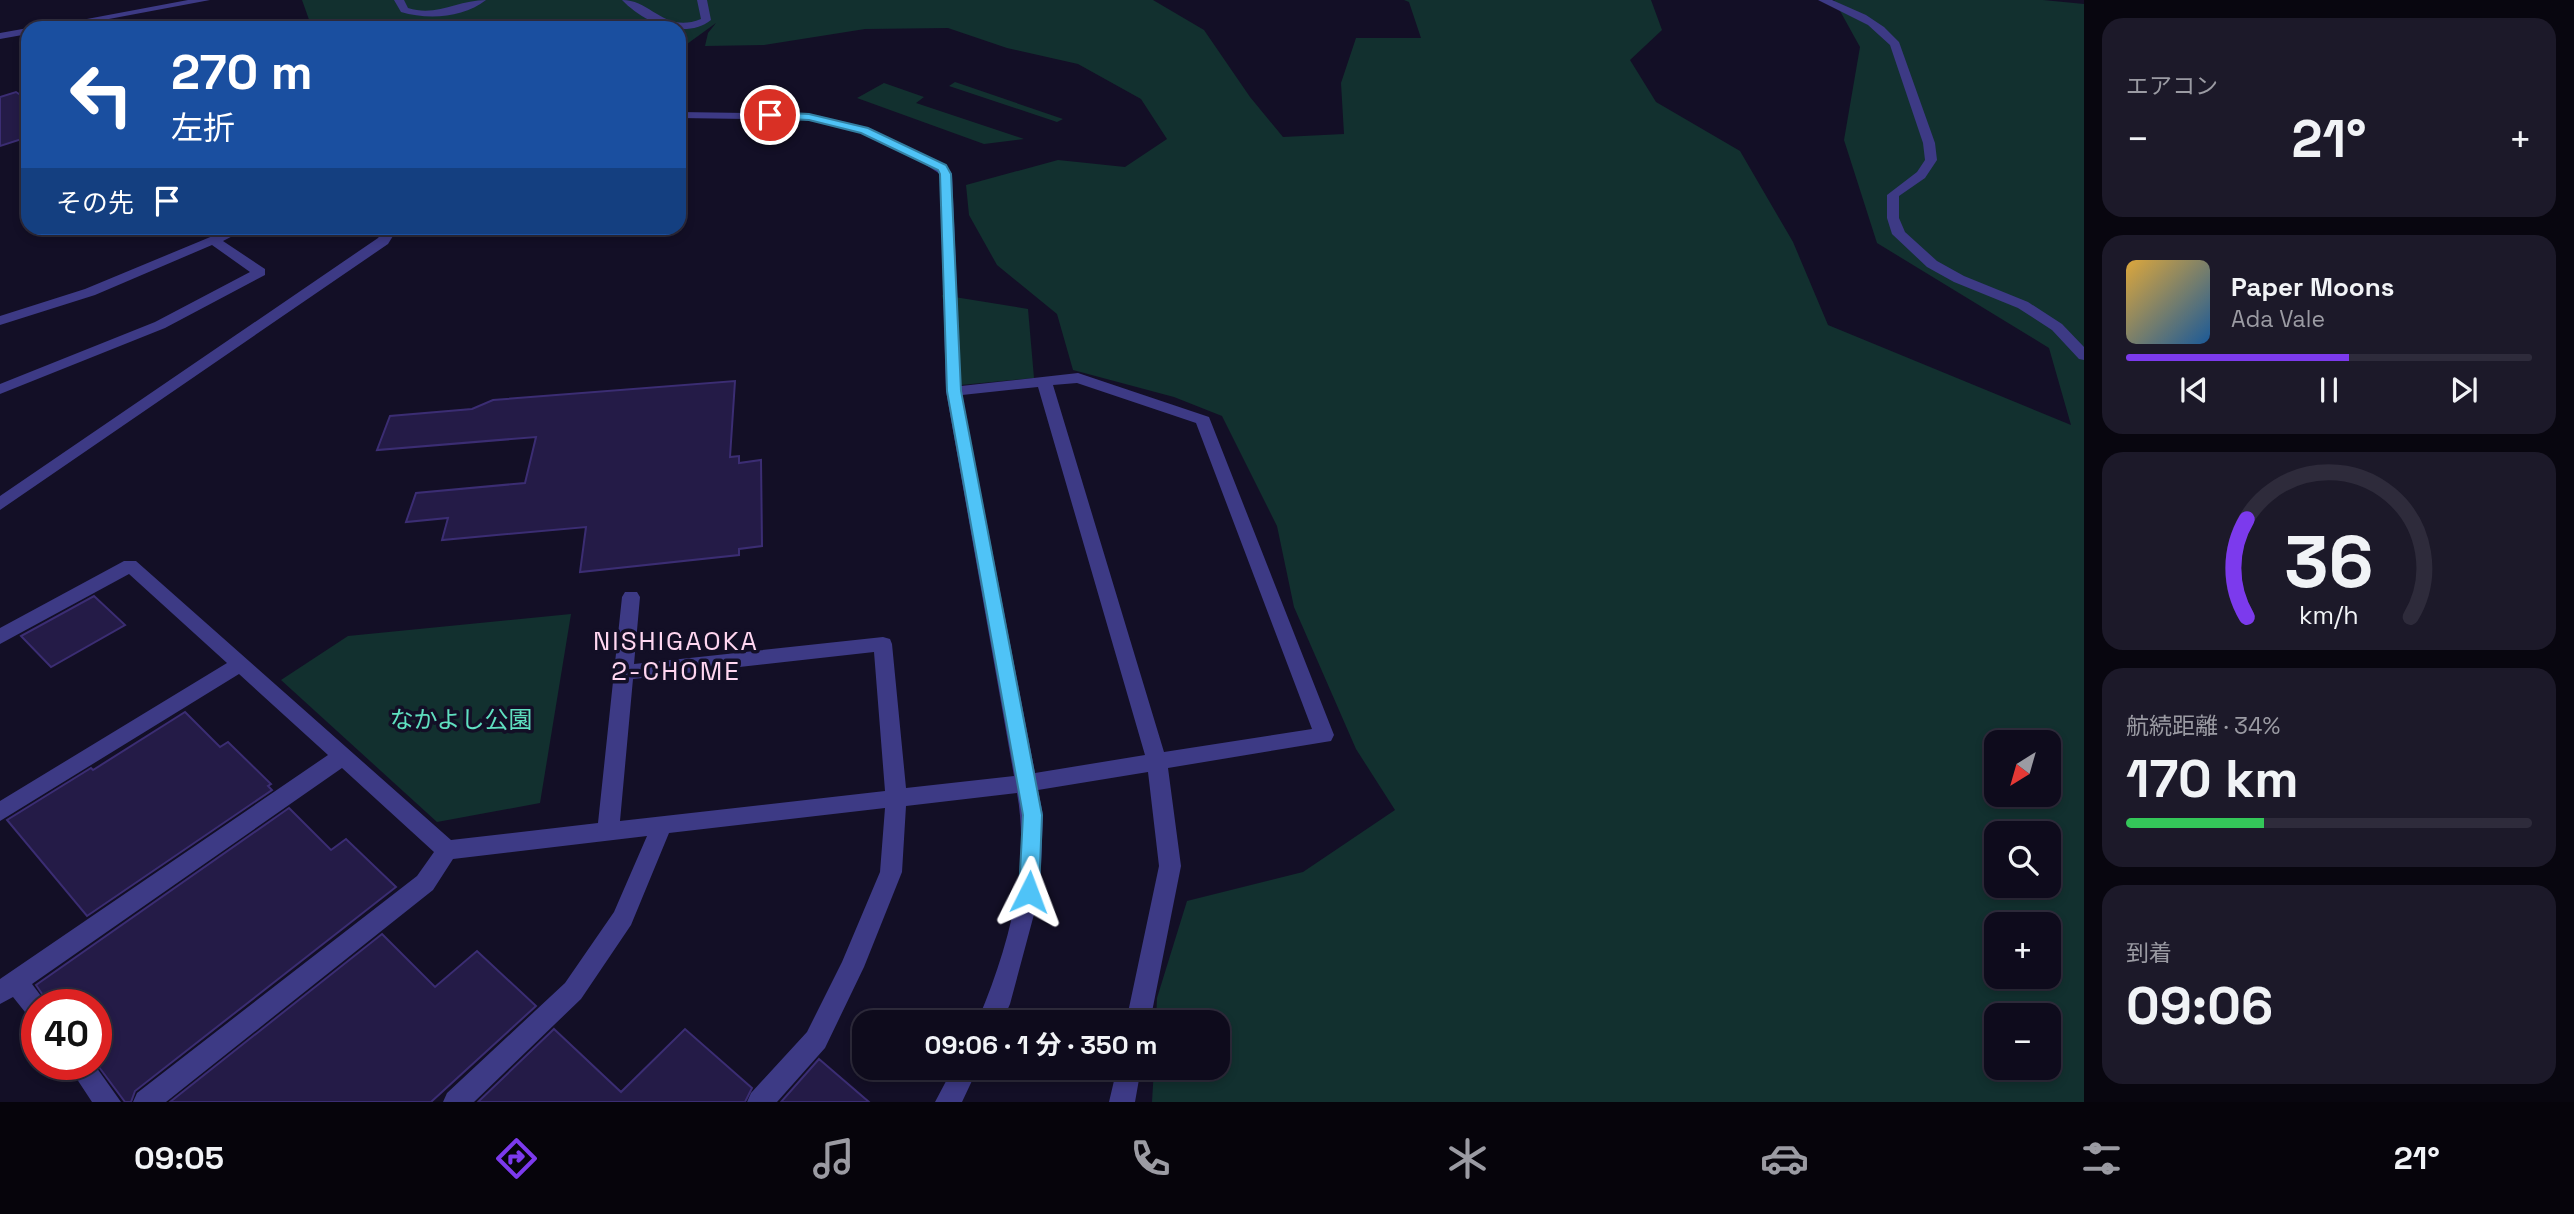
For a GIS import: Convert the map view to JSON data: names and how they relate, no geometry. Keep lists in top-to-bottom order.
{
  "districts": ["NISHIGAOKA 2-CHOME"],
  "parks": ["なかよし公園"],
  "north": "bottom left",
  "page": {
    "tile": [
      "エアコン",
      ["航続距離 · 34%", "170 km"],
      ["到着", "09:06"]
    ],
    "turn": ["270 m", "左折"],
    "heat": ["−", "21°", "+"],
    "then": "その先",
    "song": ["Paper Moons", "Ada Vale"],
    "map_buttons": ["+", "−"],
    "limit": "40",
    "trip": "09:06 · 1 分 · 350 m",
    "tabs": ["09:05", "21°"],
    "gauge": ["36", "km/h"]
  }
}
